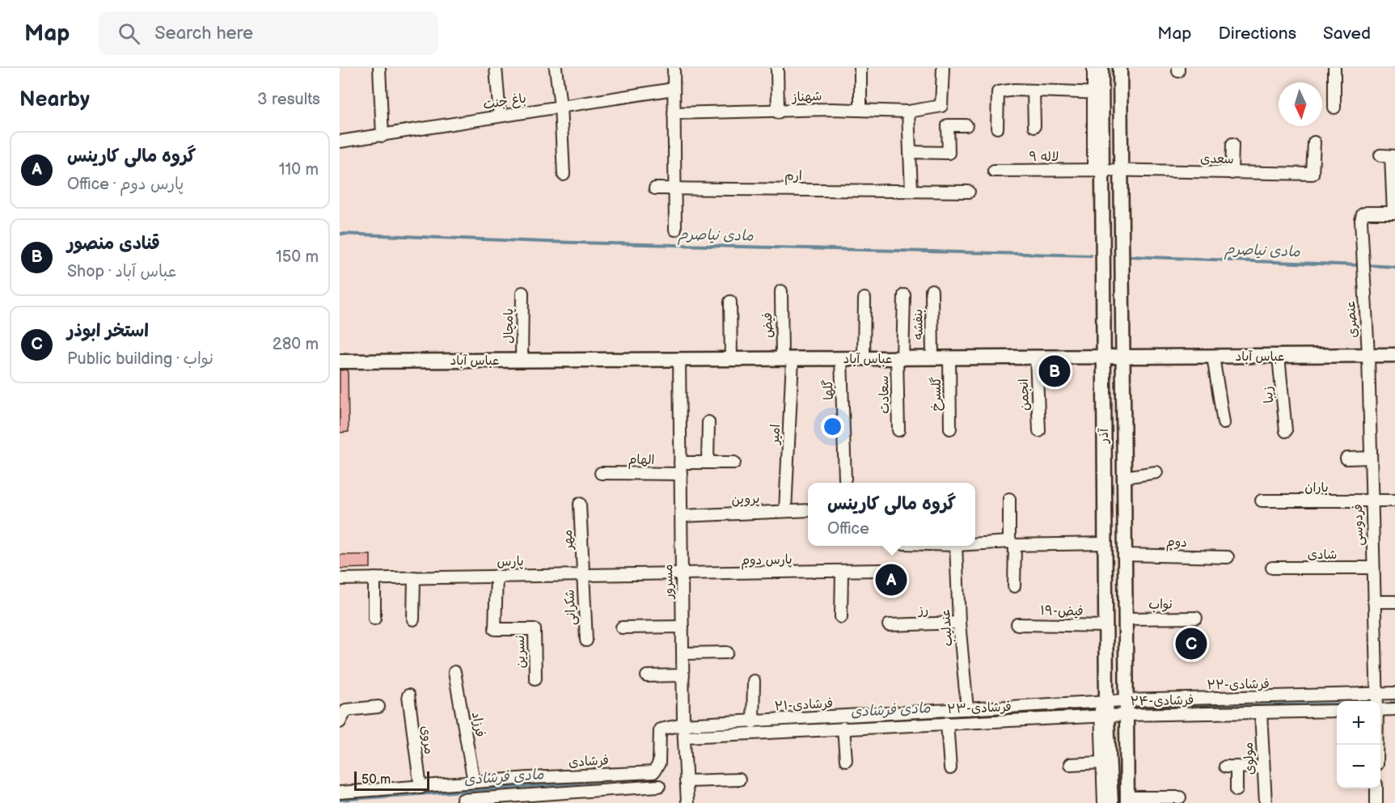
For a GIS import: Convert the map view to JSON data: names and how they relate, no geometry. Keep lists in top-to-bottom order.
{
  "streets": {
    "main road": ["عباس آباد", "آذر"],
    "street": [
      "شهناز",
      "باغ جنت",
      "۹ لاله",
      "سعدی",
      "ارم",
      "عنصری",
      "بنفشه",
      "فیض",
      "پامچال",
      "گلها",
      "گلسرخ",
      "سعادت",
      "انجمن",
      "زیبا",
      "امیر",
      "الهام",
      "باران",
      "پروین",
      "فردوسی",
      "مهر",
      "دوم",
      "شادی",
      "پارس دوم",
      "پارس",
      "مسرور",
      "نواب",
      "شکرانی",
      "رز",
      "۱۹-فیض",
      "عندلیب",
      "نسرین",
      "۲۲-فرشادی",
      "۲۴-فرشادی",
      "۲۱-فرشادی",
      "۲۳-فرشادی",
      "فرزاد",
      "مروی",
      "مولوی",
      "فرشادی"
    ]
  },
  "crossings": [
    ["۹ لاله", "سعدی"],
    ["۹ لاله", "آذر"],
    ["سعدی", "آذر"],
    ["عنصری", "عباس آباد"],
    ["عنصری", "فردوسی"],
    ["بنفشه", "عباس آباد"],
    ["فیض", "عباس آباد"],
    ["فیض", "امیر"],
    ["پامچال", "عباس آباد"],
    ["عباس آباد", "گلها"],
    ["عباس آباد", "گلسرخ"],
    ["عباس آباد", "سعادت"],
    ["عباس آباد", "انجمن"],
    ["عباس آباد", "زیبا"],
    ["عباس آباد", "امیر"],
    ["عباس آباد", "آذر"],
    ["عباس آباد", "فردوسی"],
    ["عباس آباد", "مسرور"],
    ["امیر", "پروین"],
    ["آذر", "دوم"],
    ["آذر", "نواب"],
    ["آذر", "۱۹-فیض"],
    ["آذر", "۲۲-فرشادی"],
    ["آذر", "۲۴-فرشادی"],
    ["آذر", "۲۱-فرشادی"],
    ["آذر", "۲۳-فرشادی"],
    ["الهام", "مسرور"],
    ["باران", "فردوسی"],
    ["پروین", "مسرور"],
    ["فردوسی", "شادی"],
    ["فردوسی", "۲۲-فرشادی"],
    ["مهر", "پارس"],
    ["مهر", "شکرانی"],
    ["پارس دوم", "پارس"],
    ["پارس دوم", "مسرور"],
    ["پارس", "مسرور"],
    ["پارس", "شکرانی"],
    ["پارس", "نسرین"],
    ["مسرور", "۲۱-فرشادی"],
    ["مسرور", "۲۳-فرشادی"],
    ["مسرور", "فرشادی"],
    ["رز", "عندلیب"],
    ["عندلیب", "۲۱-فرشادی"],
    ["۲۲-فرشادی", "۲۱-فرشادی"],
    ["۲۴-فرشادی", "۲۳-فرشادی"],
    ["۲۴-فرشادی", "مولوی"],
    ["۲۱-فرشادی", "فرشادی"],
    ["فرزاد", "فرشادی"],
    ["مروی", "فرشادی"]
  ],
  "water": ["مادی نیاصرم", "مادی فرشادی"],
  "scale_bar": "50 m",
  "north": "bottom",
  "page": {
    "header": "Map",
    "search": "Search here",
    "nav": ["Map", "Directions", "Saved"],
    "heading": ["Nearby", "3 results"],
    "list": [
      {
        "mark": "A",
        "name": "گروه مالی کارینس",
        "note": "Office · پارس دوم",
        "value": "110 m"
      },
      {
        "mark": "B",
        "name": "قنادی منصور",
        "note": "Shop · عباس آباد",
        "value": "150 m"
      },
      {
        "mark": "C",
        "name": "استخر ابوذر",
        "note": "Public building · نواب",
        "value": "280 m"
      }
    ],
    "pins": ["B", "A", "C"],
    "popup": ["گروه مالی کارینس", "Office"],
    "map_buttons": ["+", "−"],
    "scale": "50 m"
  }
}
